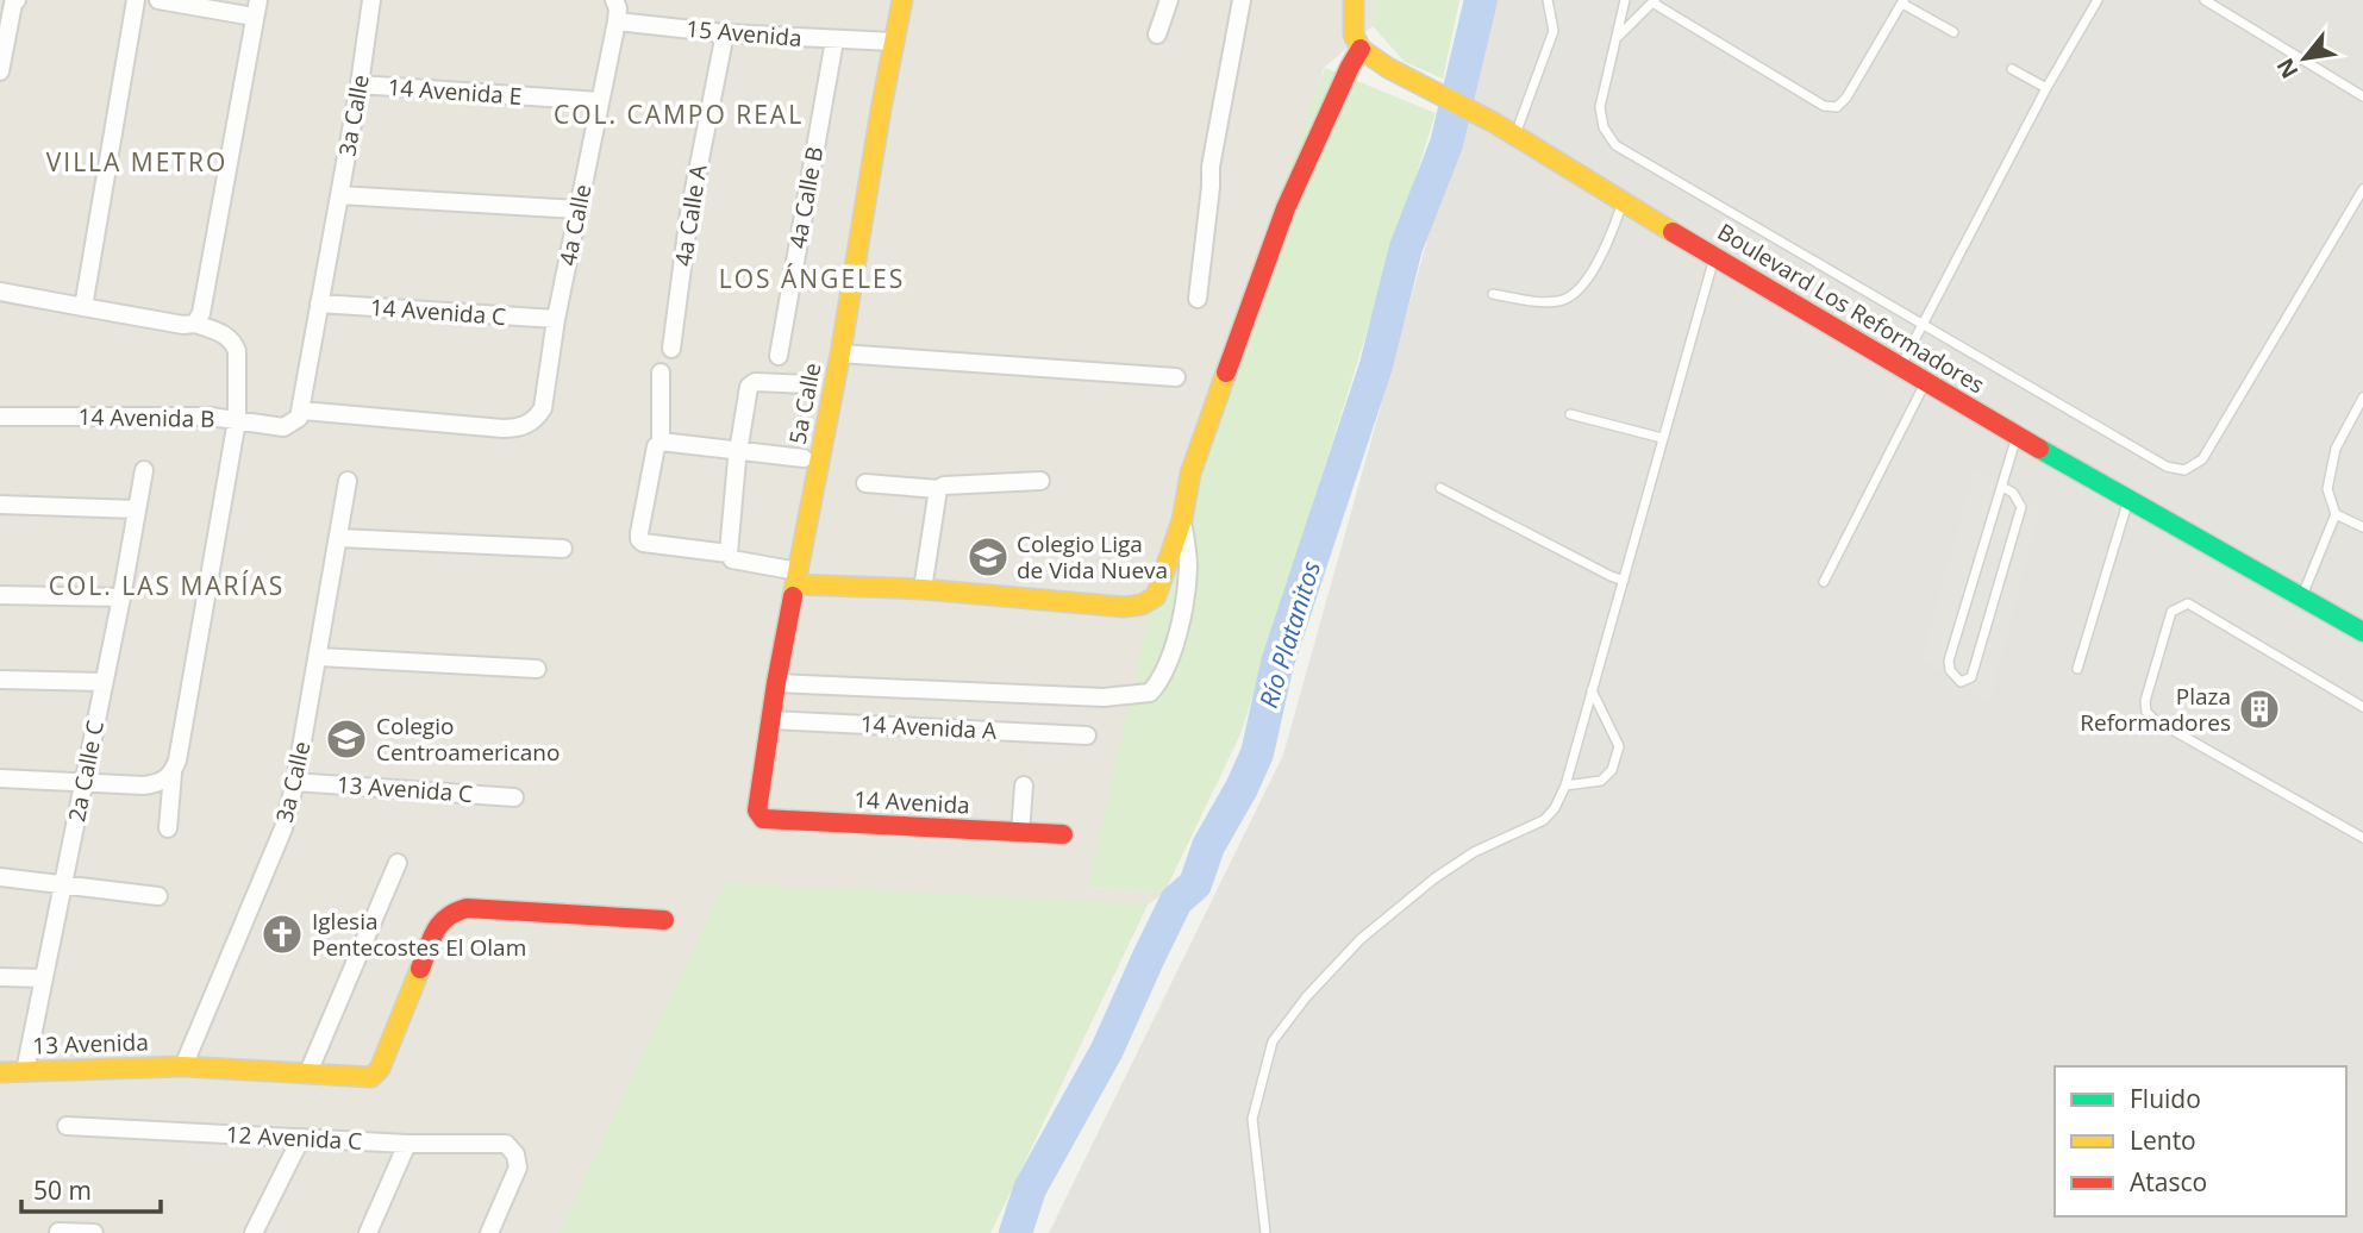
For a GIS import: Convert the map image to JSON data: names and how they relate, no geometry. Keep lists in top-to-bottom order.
{
  "streets": {
    "street": [
      "15 Avenida",
      "14 Avenida E",
      "3a Calle",
      "4a Calle B",
      "4a Calle A",
      "4a Calle",
      "Boulevard Los Reformadores",
      "14 Avenida C",
      "5a Calle",
      "14 Avenida B",
      "14 Avenida A",
      "2a Calle C",
      "13 Avenida C",
      "14 Avenida",
      "13 Avenida",
      "12 Avenida C"
    ]
  },
  "crossings": [
    ["15 Avenida", "4a Calle B"],
    ["15 Avenida", "4a Calle A"],
    ["15 Avenida", "4a Calle"],
    ["15 Avenida", "5a Calle"],
    ["14 Avenida E", "3a Calle"],
    ["14 Avenida E", "4a Calle"],
    ["3a Calle", "14 Avenida C"],
    ["3a Calle", "14 Avenida B"],
    ["3a Calle", "13 Avenida C"],
    ["3a Calle", "13 Avenida"],
    ["4a Calle", "14 Avenida C"],
    ["4a Calle", "14 Avenida B"],
    ["5a Calle", "14 Avenida A"],
    ["5a Calle", "14 Avenida"],
    ["2a Calle C", "13 Avenida"]
  ],
  "districts": [
    "COL. CAMPO REAL",
    "VILLA METRO",
    "LOS ÁNGELES",
    "COL. LAS MARÍAS"
  ],
  "water": ["Río Platanitos"],
  "places": {
    "school or university": ["Colegio Liga de Vida Nueva", "Colegio Centroamericano"],
    "building": ["Plaza Reformadores"],
    "church": ["Iglesia Pentecostes El Olam"]
  },
  "legend": ["Fluido", "Lento", "Atasco"],
  "scale_bar": "50 m",
  "north": "bottom left"
}
